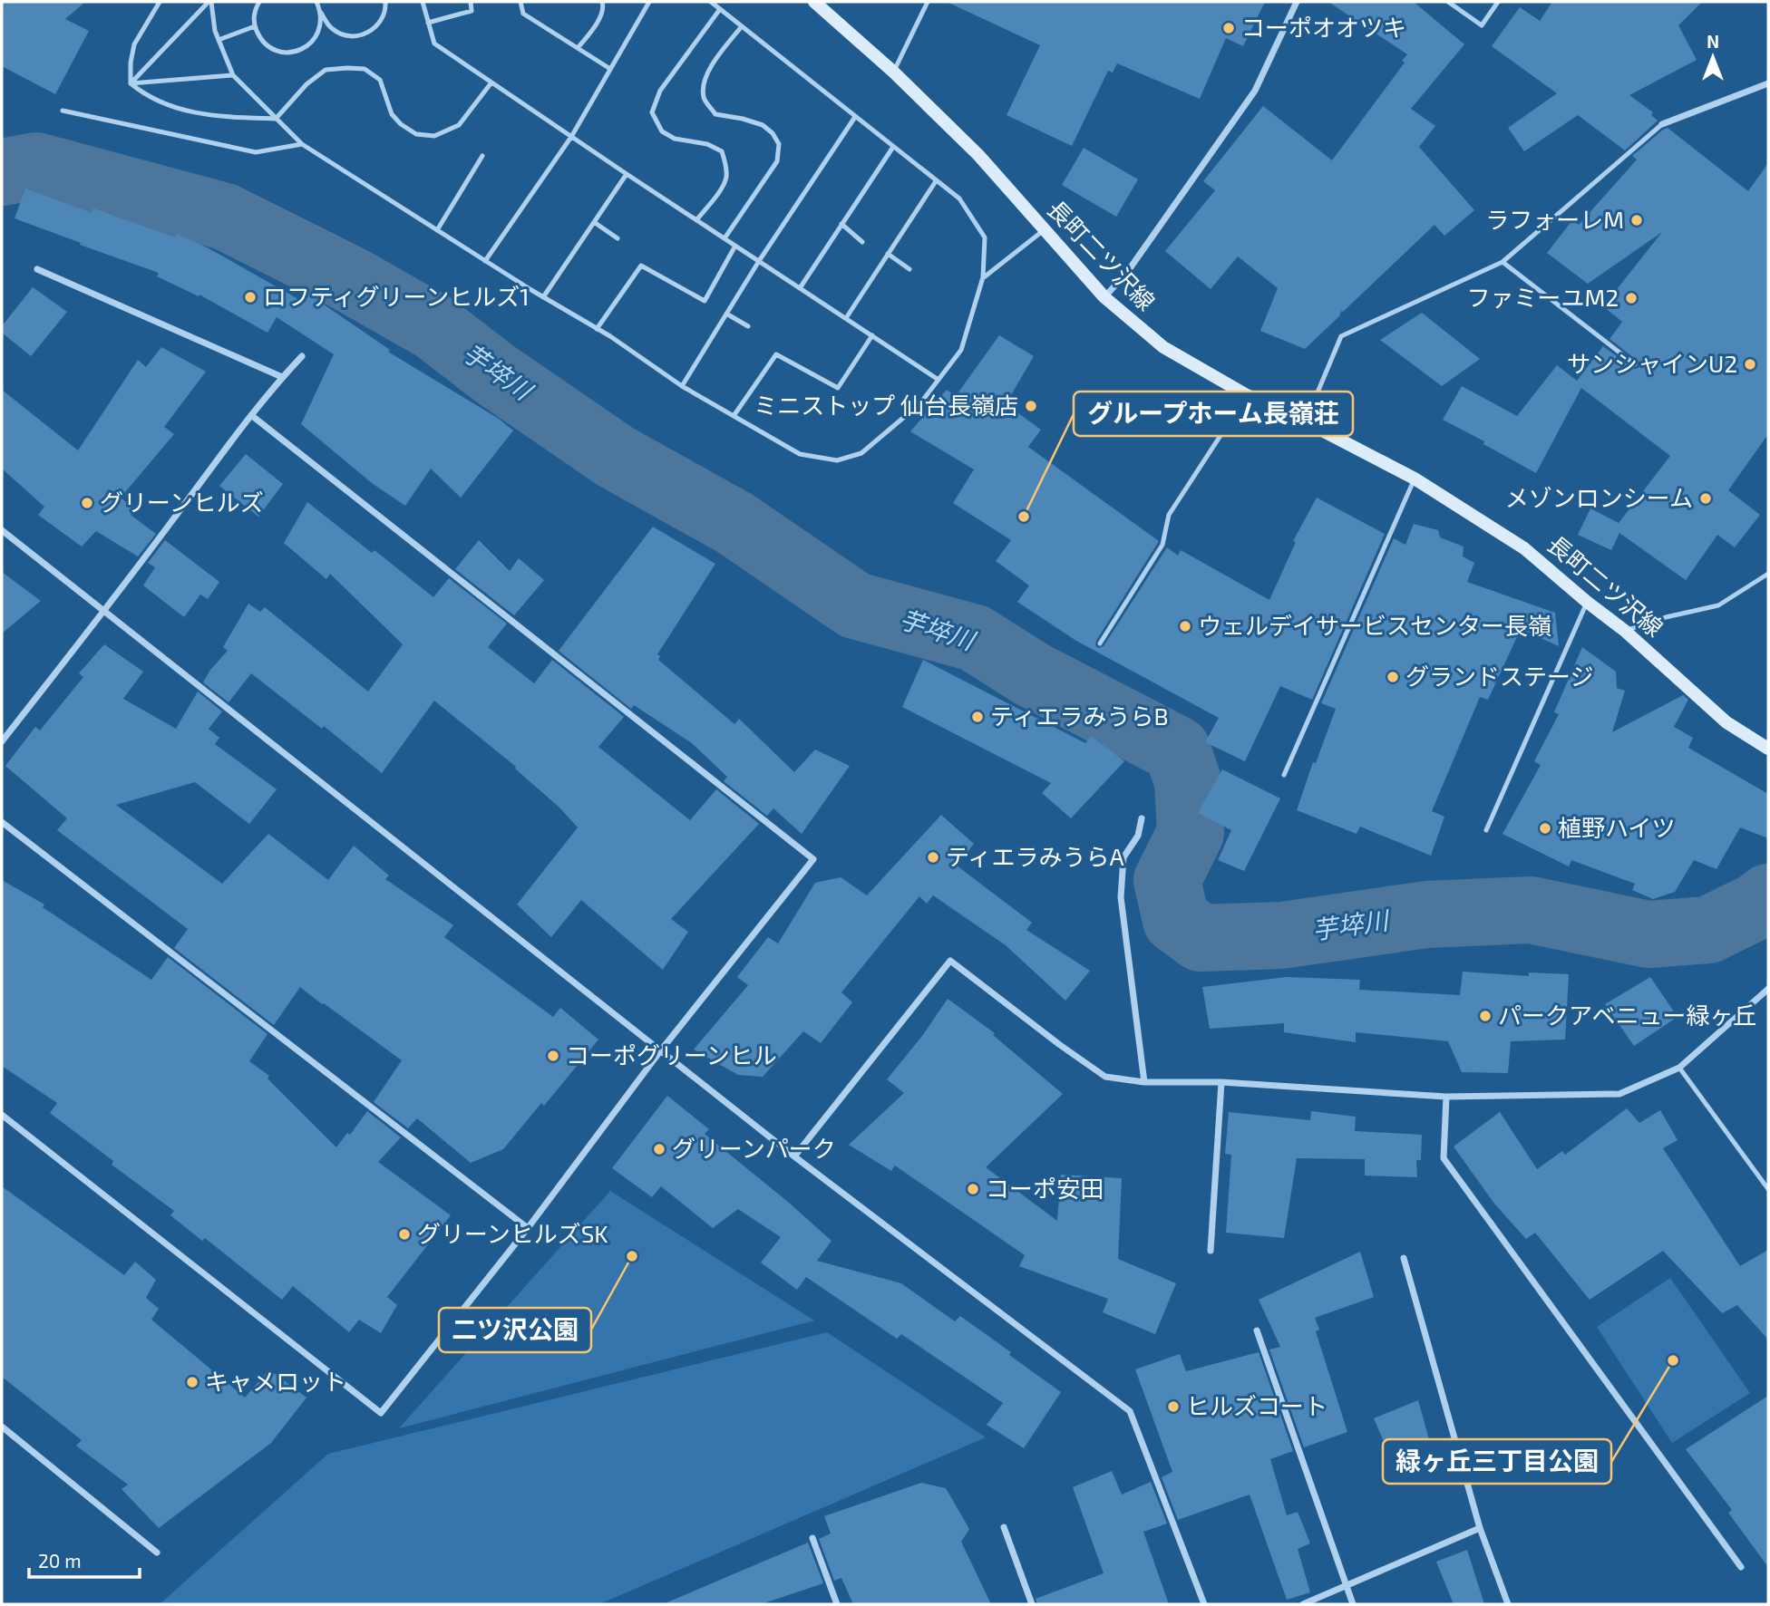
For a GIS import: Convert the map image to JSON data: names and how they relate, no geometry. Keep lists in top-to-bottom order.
{
  "streets": {
    "street": ["長町二ツ沢線"]
  },
  "water": ["芋埣川"],
  "places": [
    "コーポオオツキ",
    "ラフォーレM",
    "ロフティグリーンヒルズ1",
    "ファミーユM2",
    "サンシャインU2",
    "ミニストップ 仙台長嶺店",
    "メゾンロンシーム",
    "グリーンヒルズ",
    "グループホーム長嶺荘",
    "ウェルデイサービスセンター長嶺",
    "グランドステージ",
    "ティエラみうらB",
    "植野ハイツ",
    "ティエラみうらA",
    "パークアベニュー緑ヶ丘",
    "コーポグリーンヒル",
    "グリーンパーク",
    "コーポ安田",
    "グリーンヒルズSK",
    "二ツ沢公園",
    "緑ヶ丘三丁目公園",
    "キャメロット",
    "ヒルズコート"
  ],
  "scale_bar": "20 m",
  "north": "top"
}
